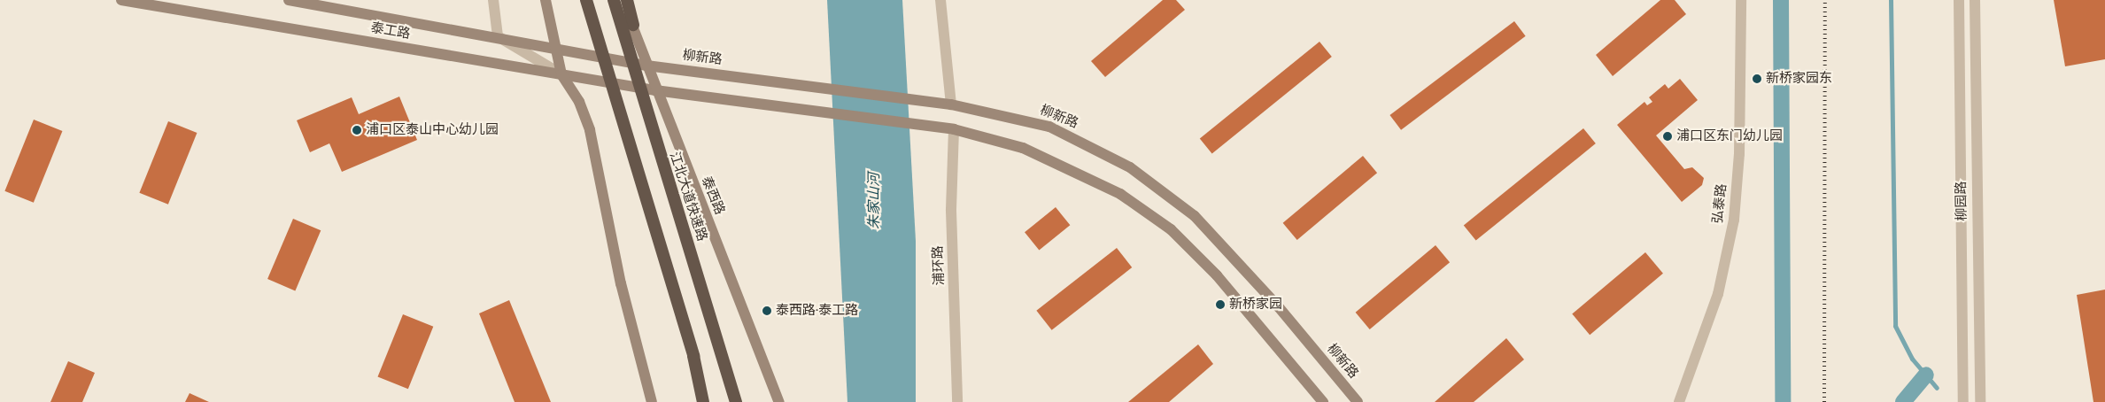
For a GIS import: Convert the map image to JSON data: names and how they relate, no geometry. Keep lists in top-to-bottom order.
{
  "streets": {
    "highway": ["江北大道快速路"],
    "main road": ["泰工路", "柳新路", "泰西路"],
    "street": ["柳园路", "弘泰路", "浦环路"]
  },
  "crossings": [
    ["泰工路", "柳新路"],
    ["泰工路", "泰西路"],
    ["柳新路", "泰西路"]
  ],
  "water": ["朱家山河"],
  "places": [
    "新桥家园东",
    "浦口区泰山中心幼儿园",
    "浦口区东门幼儿园",
    "新桥家园",
    "泰西路·泰工路"
  ]
}
